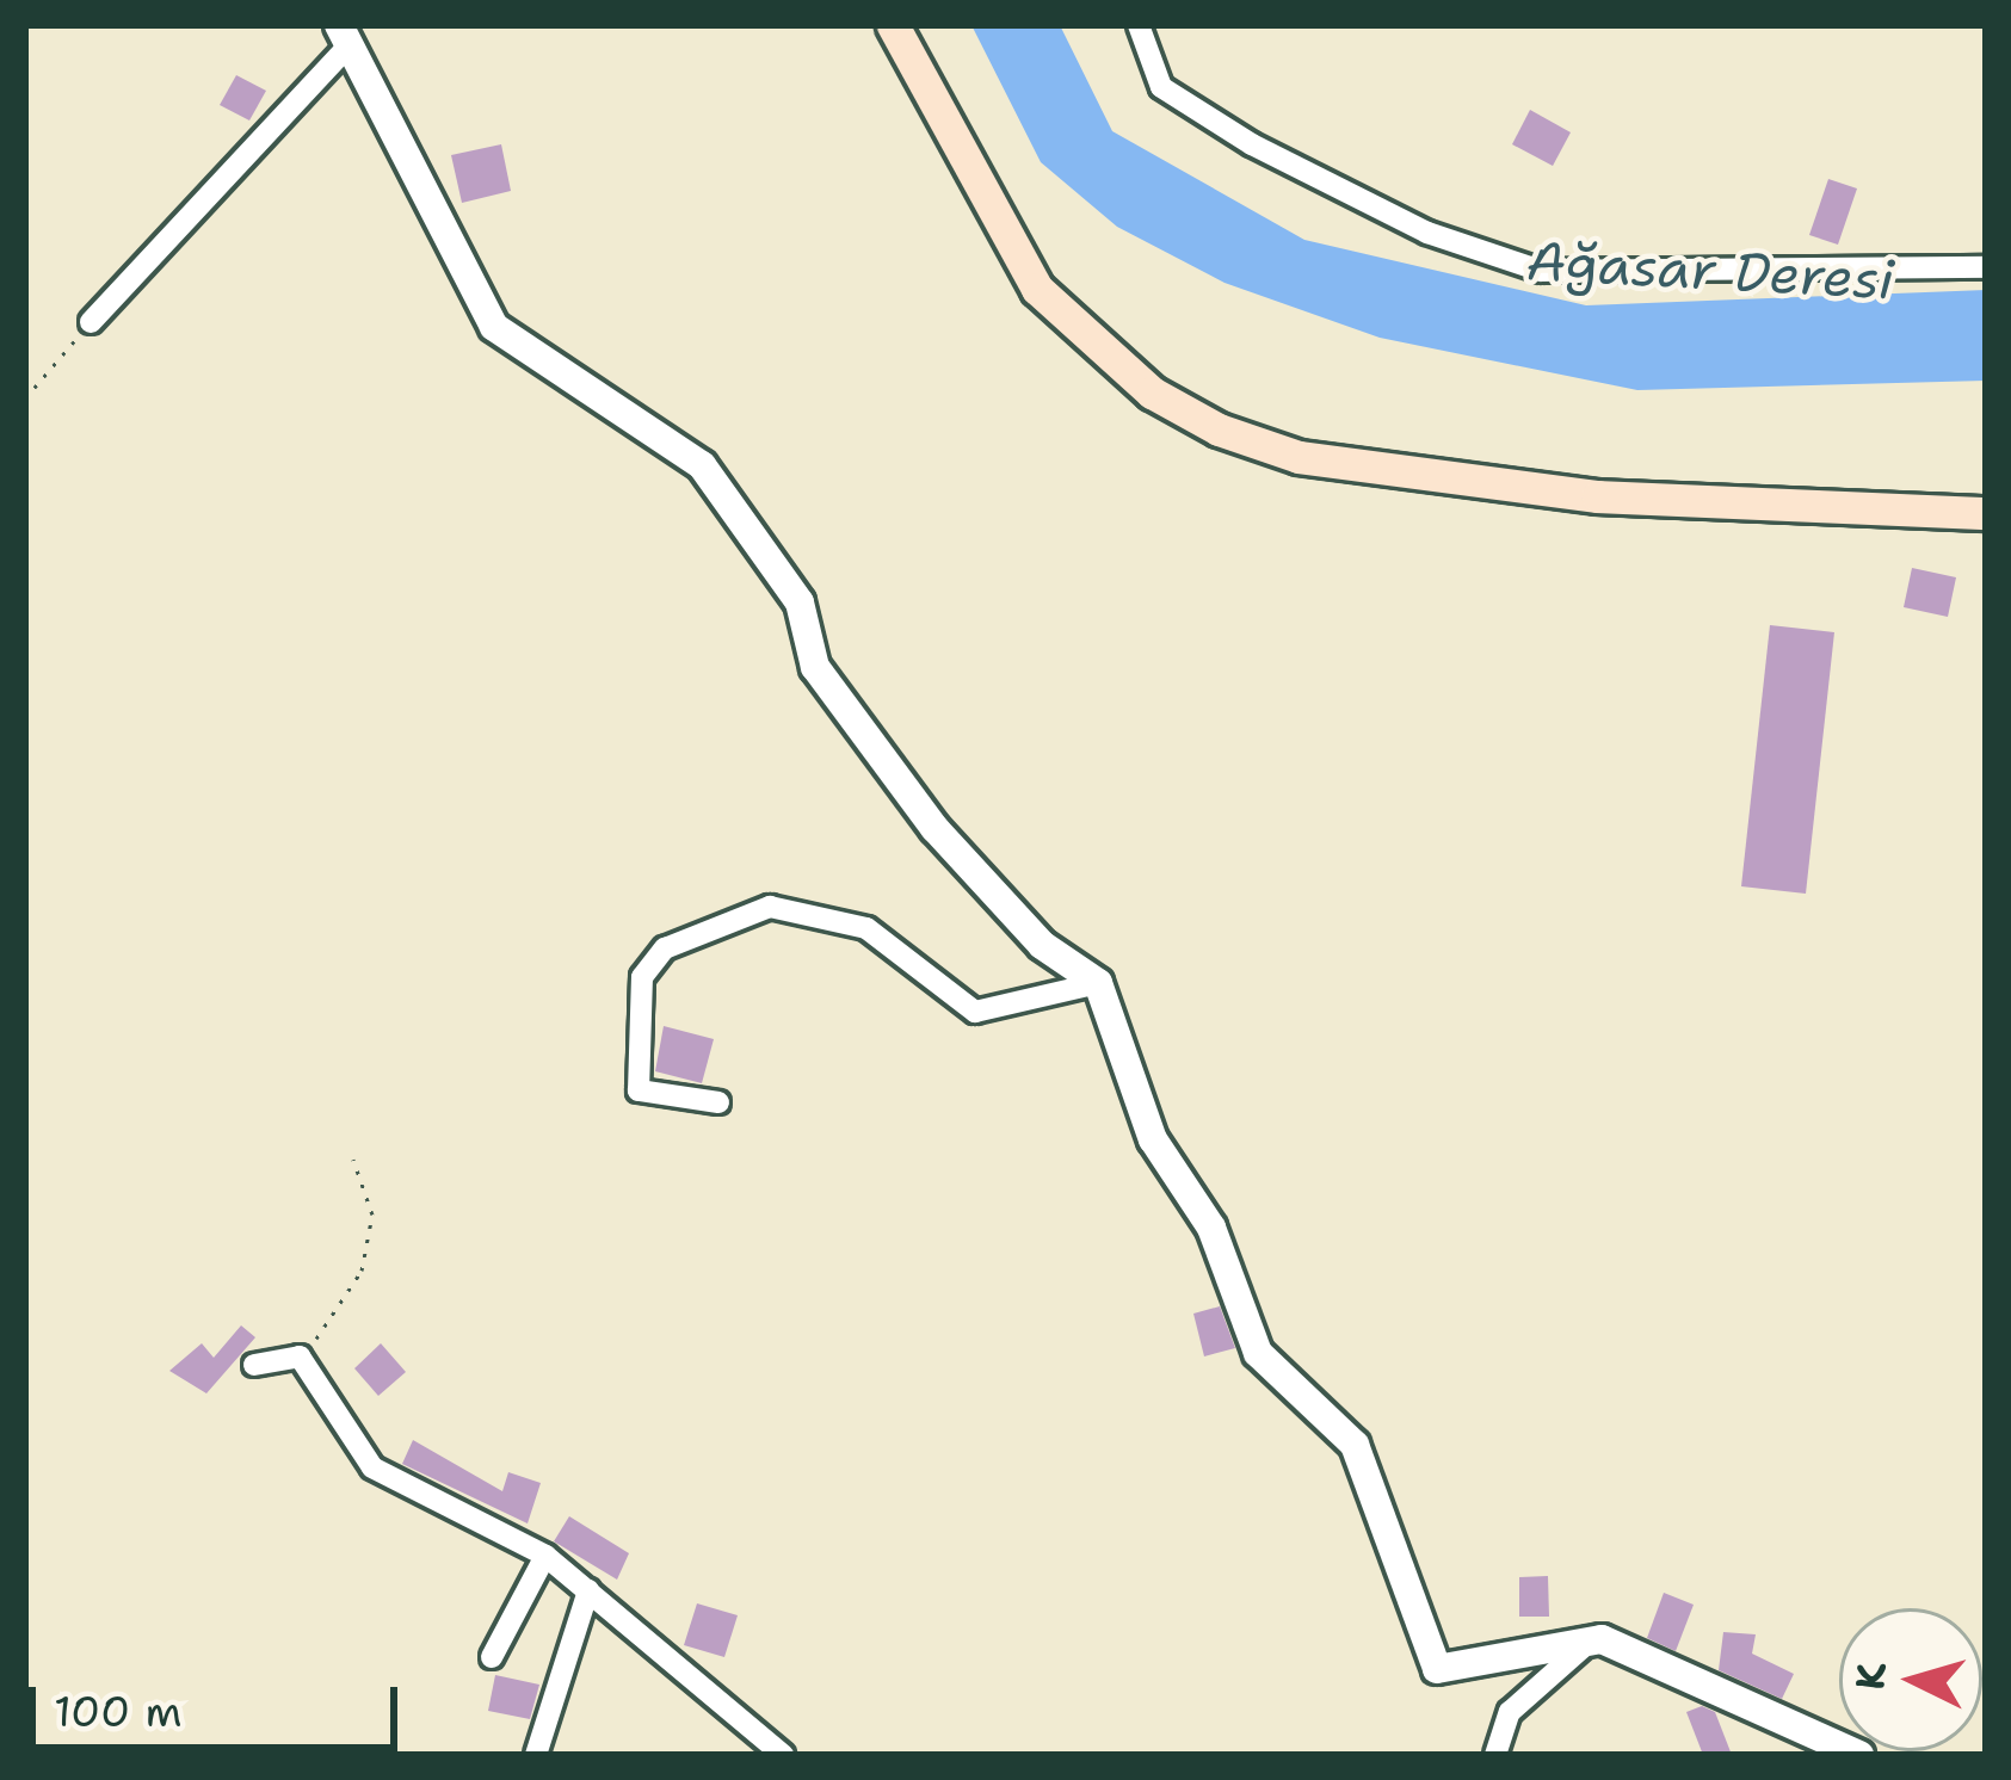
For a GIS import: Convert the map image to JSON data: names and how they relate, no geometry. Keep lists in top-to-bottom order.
{
  "water": ["Ağasar Deresi"],
  "scale_bar": "100 m",
  "north": "left"
}
